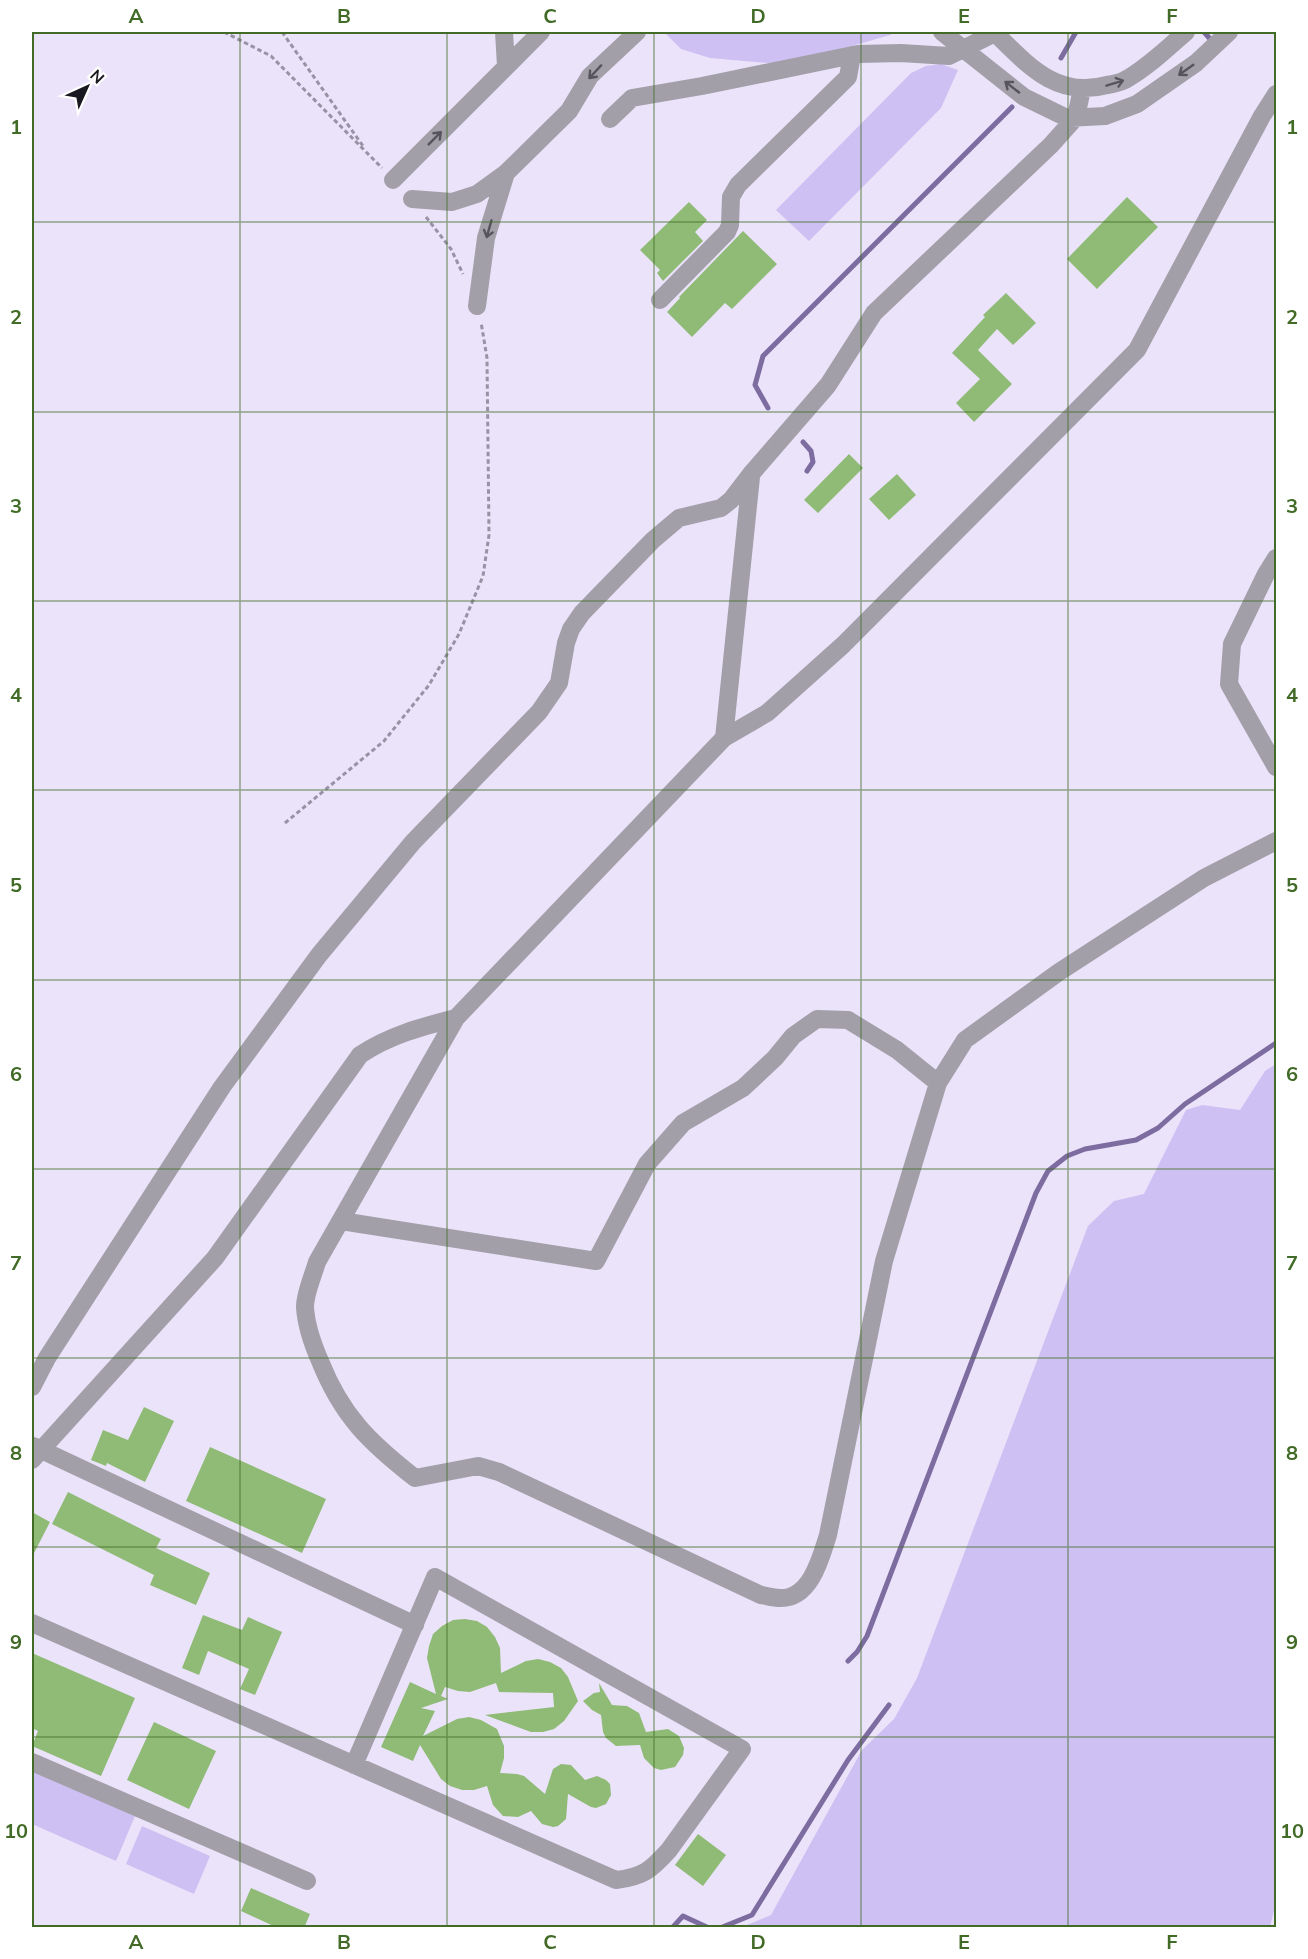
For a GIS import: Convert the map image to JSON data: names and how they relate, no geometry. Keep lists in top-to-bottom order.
{
  "north": "top right",
  "grid": {
    "columns": [
      "A",
      "B",
      "C",
      "D",
      "E",
      "F"
    ],
    "rows": [
      "1",
      "2",
      "3",
      "4",
      "5",
      "6",
      "7",
      "8",
      "9",
      "10"
    ]
  }
}
